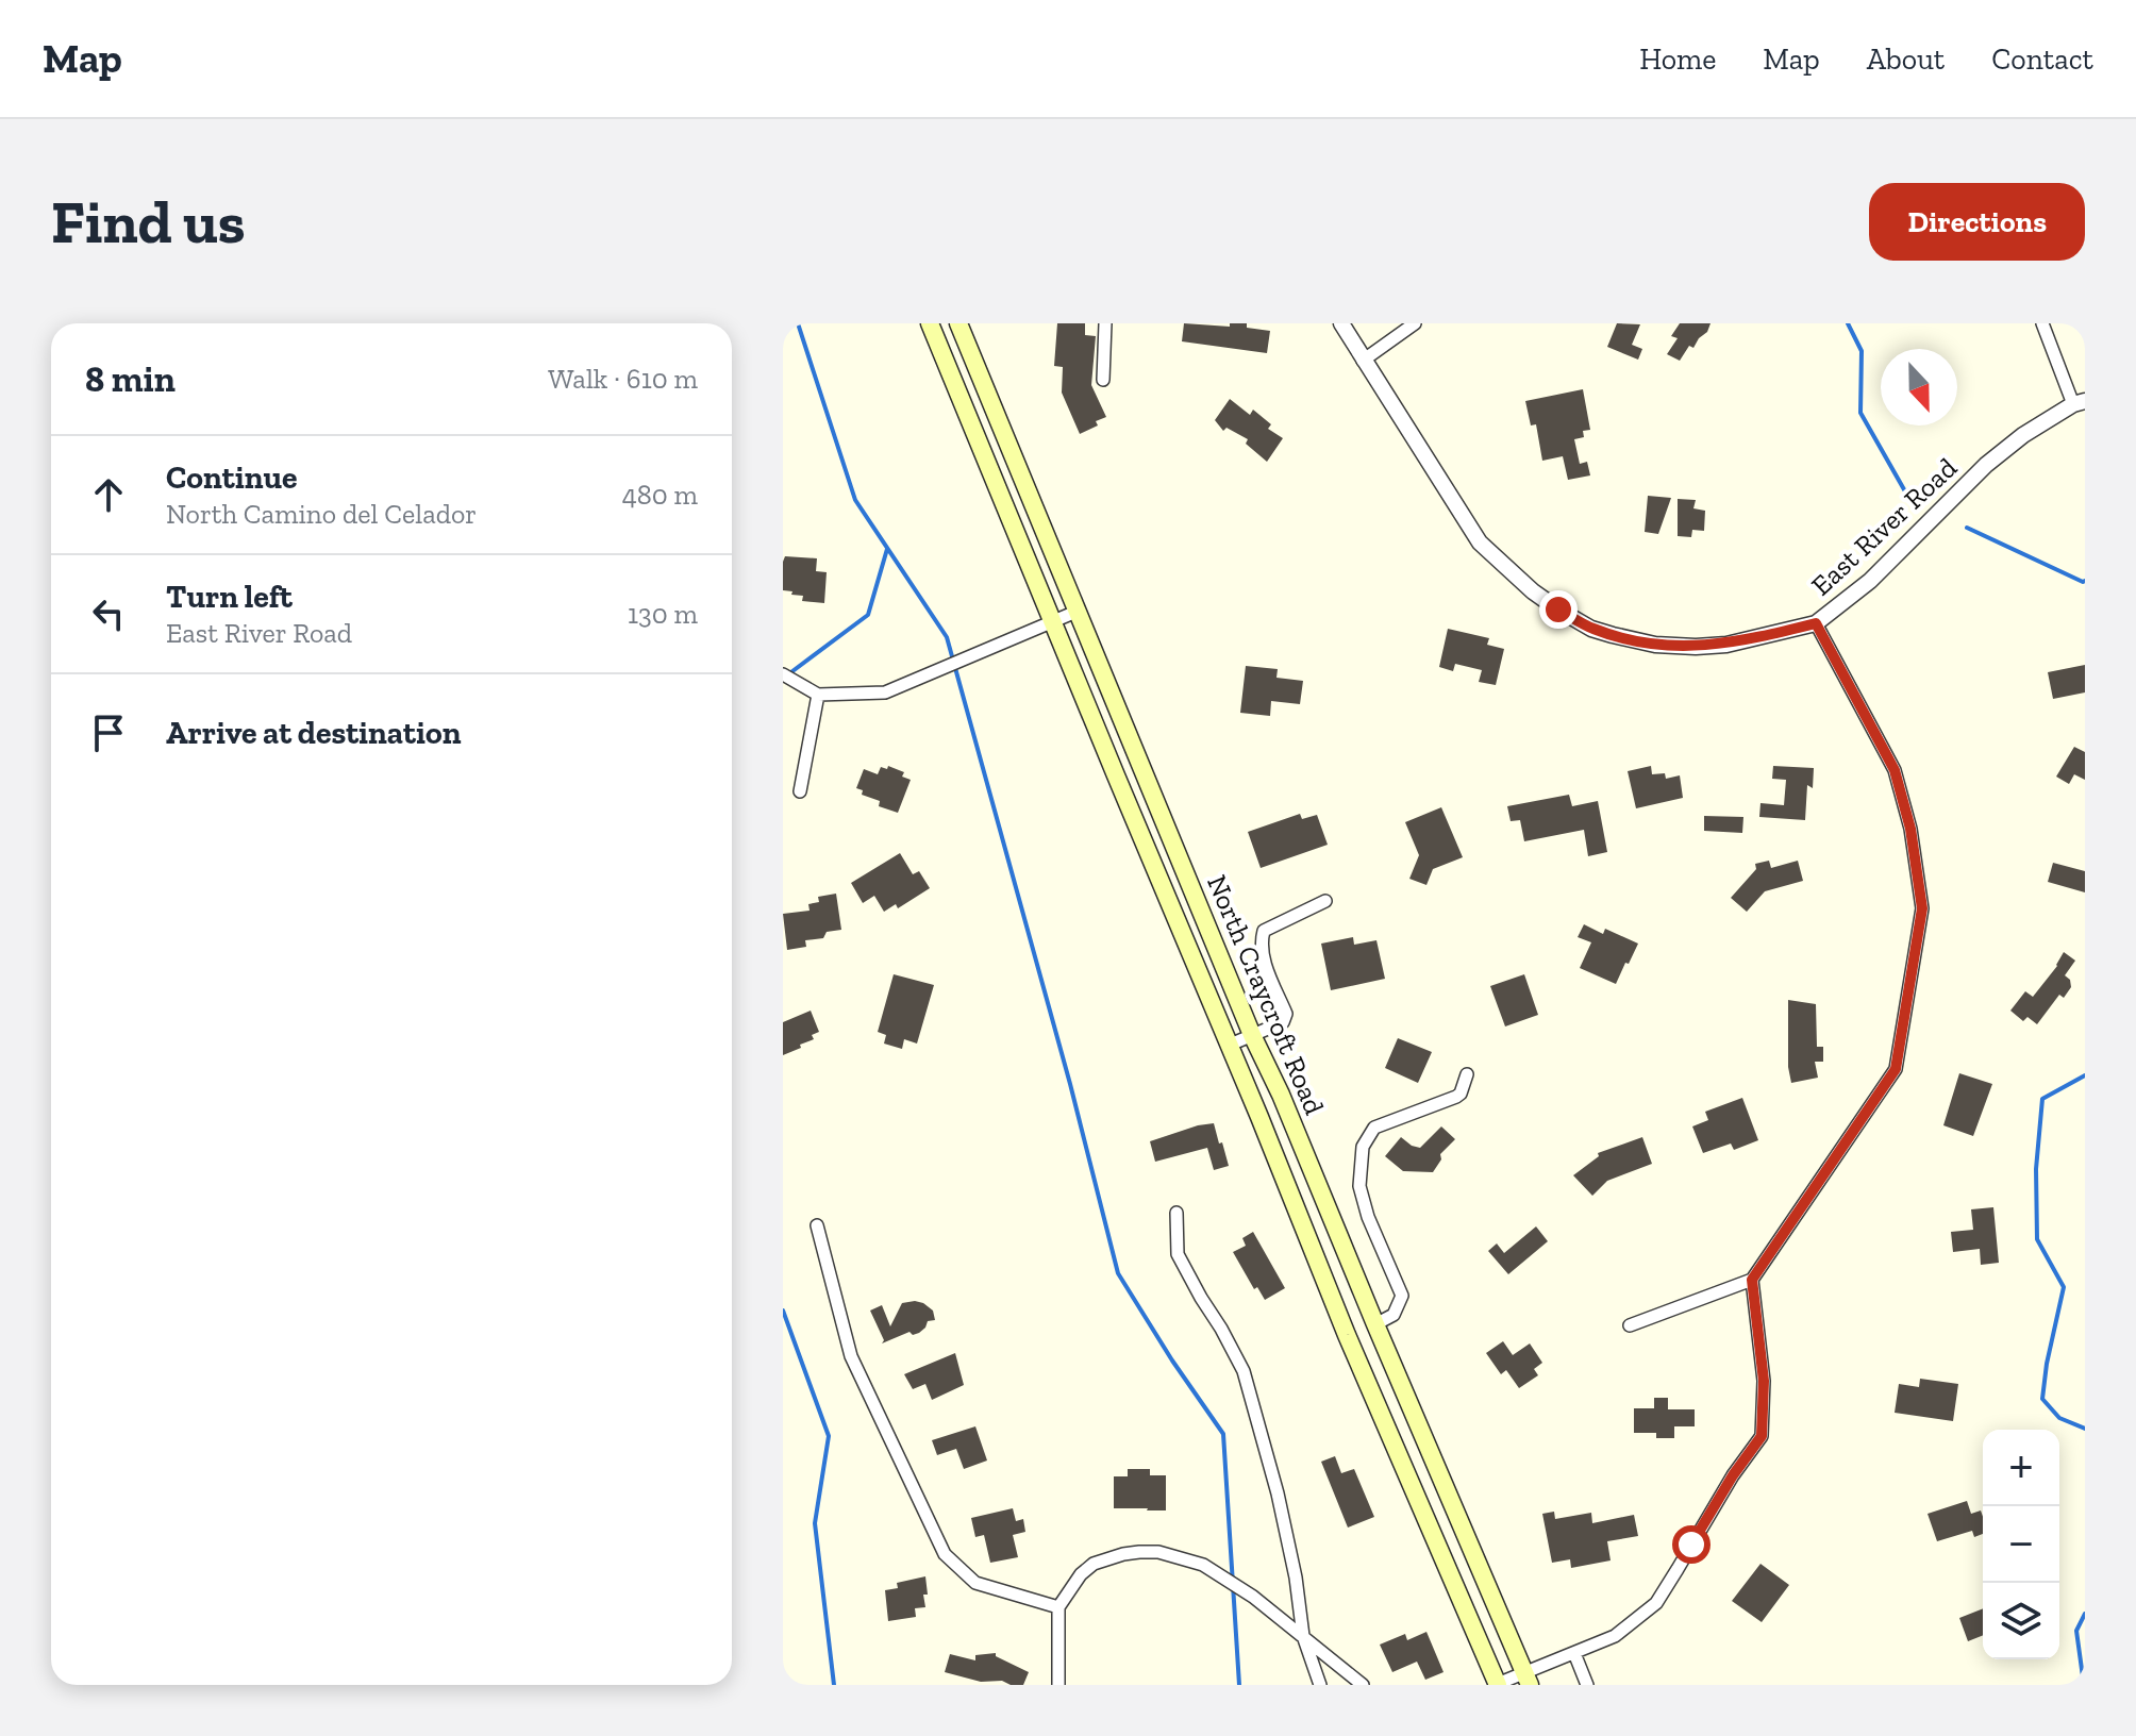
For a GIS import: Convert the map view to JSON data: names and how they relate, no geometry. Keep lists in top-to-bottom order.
{
  "streets": {
    "main road": ["North Craycroft Road"],
    "street": ["East River Road"]
  },
  "north": "bottom",
  "page": {
    "header": "Map",
    "nav": [
      "Home",
      "Map",
      "About",
      "Contact"
    ],
    "buttons": "Directions",
    "title": "Find us",
    "heading": ["8 min", "Walk · 610 m"],
    "list": [
      ["Continue", "North Camino del Celador", "480 m"],
      ["Turn left", "East River Road", "130 m"],
      "Arrive at destination"
    ],
    "map_buttons": ["+", "−"]
  }
}
